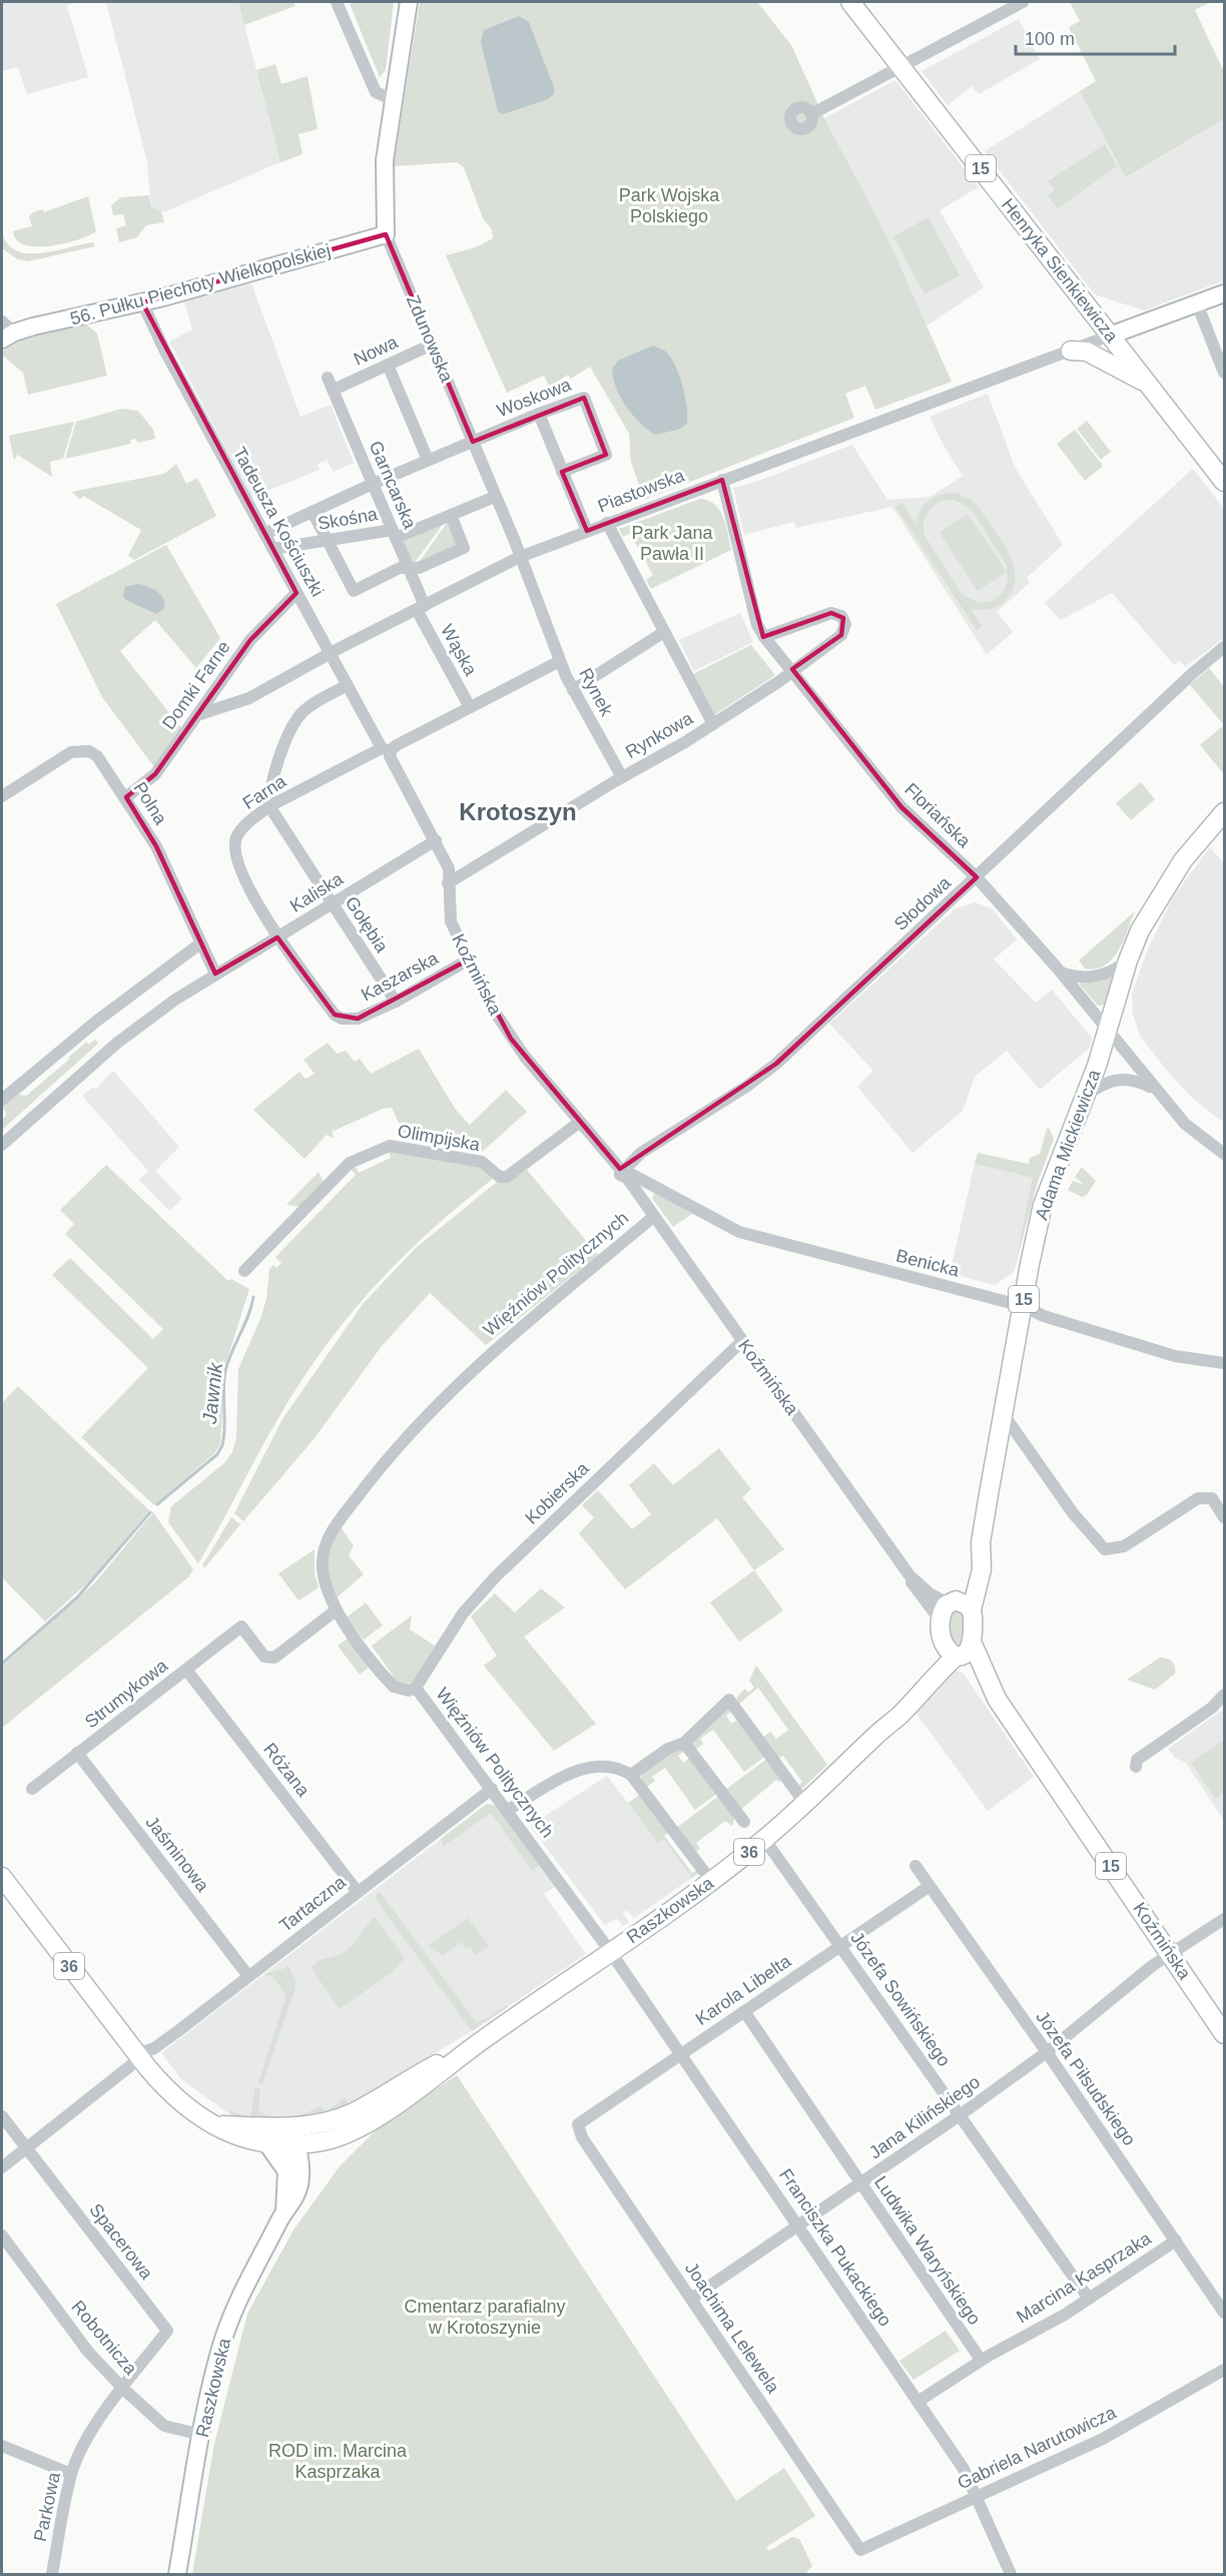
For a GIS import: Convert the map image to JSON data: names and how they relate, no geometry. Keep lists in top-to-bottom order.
{
  "streets": {
    "main road": [
      "15",
      "Henryka Sienkiewicza",
      "Koźmińska",
      "Adama Mickiewicza",
      "36",
      "Raszkowska"
    ],
    "street": [
      "56. Pułku Piechoty Wielkopolskiej",
      "Zdunowska",
      "Nowa",
      "Woskowa",
      "Garncarska",
      "Piastowska",
      "Skośna",
      "Tadeusza Kościuszki",
      "Wąska",
      "Domki Farne",
      "Rynek",
      "Rynkowa",
      "Farna",
      "Polna",
      "Floriańska",
      "Kaliska",
      "Słodowa",
      "Gołębia",
      "Kaszarska",
      "Olimpijska",
      "Benicka",
      "Więźniów Politycznych",
      "Kobierska",
      "Strumykowa",
      "Różana",
      "Jaśminowa",
      "Tartaczna",
      "Karola Libelta",
      "Józefa Sowińskiego",
      "Józefa Piłsudskiego",
      "Jana Kilińskiego",
      "Spacerowa",
      "Franciszka Pukackiego",
      "Ludwika Waryńskiego",
      "Marcina Kasprzaka",
      "Joachima Lelewela",
      "Robotnicza",
      "Gabriela Narutowicza",
      "Parkowa"
    ]
  },
  "crossings": [
    ["15", "Koźmińska"],
    ["15", "Adama Mickiewicza"],
    ["15", "Raszkowska"],
    ["Henryka Sienkiewicza", "Piastowska"],
    ["56. Pułku Piechoty Wielkopolskiej", "Zdunowska"],
    ["56. Pułku Piechoty Wielkopolskiej", "Tadeusza Kościuszki"],
    ["Zdunowska", "Nowa"],
    ["Zdunowska", "Woskowa"],
    ["Zdunowska", "Piastowska"],
    ["Zdunowska", "Rynek"],
    ["Nowa", "Garncarska"],
    ["Woskowa", "Garncarska"],
    ["Woskowa", "Tadeusza Kościuszki"],
    ["Garncarska", "Piastowska"],
    ["Garncarska", "Skośna"],
    ["Garncarska", "Wąska"],
    ["Piastowska", "Tadeusza Kościuszki"],
    ["Piastowska", "Wąska"],
    ["Piastowska", "Domki Farne"],
    ["Piastowska", "Floriańska"],
    ["Skośna", "Tadeusza Kościuszki"],
    ["Tadeusza Kościuszki", "Domki Farne"],
    ["Tadeusza Kościuszki", "Rynek"],
    ["Tadeusza Kościuszki", "Farna"],
    ["Wąska", "Rynek"],
    ["Domki Farne", "Polna"],
    ["Rynek", "Rynkowa"],
    ["Rynek", "Farna"],
    ["Rynkowa", "Floriańska"],
    ["Farna", "Kaliska"],
    ["Farna", "Gołębia"],
    ["Farna", "Kaszarska"],
    ["Polna", "Kaliska"],
    ["Floriańska", "Słodowa"],
    ["Floriańska", "Adama Mickiewicza"],
    ["Kaliska", "Gołębia"],
    ["Kaliska", "Kaszarska"],
    ["Słodowa", "Koźmińska"],
    ["Słodowa", "Benicka"],
    ["Gołębia", "Kaszarska"],
    ["Koźmińska", "Kaszarska"],
    ["Koźmińska", "Olimpijska"],
    ["Koźmińska", "Adama Mickiewicza"],
    ["Koźmińska", "Benicka"],
    ["Koźmińska", "Więźniów Politycznych"],
    ["Koźmińska", "Kobierska"],
    ["Koźmińska", "Raszkowska"],
    ["Koźmińska", "Jana Kilińskiego"],
    ["Adama Mickiewicza", "Benicka"],
    ["Więźniów Politycznych", "Kobierska"],
    ["Więźniów Politycznych", "Strumykowa"],
    ["Więźniów Politycznych", "Tartaczna"],
    ["Więźniów Politycznych", "Raszkowska"],
    ["Więźniów Politycznych", "Franciszka Pukackiego"],
    ["Strumykowa", "Różana"],
    ["Strumykowa", "Jaśminowa"],
    ["Różana", "Tartaczna"],
    ["36", "Tartaczna"],
    ["36", "Raszkowska"],
    ["Jaśminowa", "Tartaczna"],
    ["Tartaczna", "Spacerowa"],
    ["Raszkowska", "Józefa Sowińskiego"],
    ["Raszkowska", "Franciszka Pukackiego"],
    ["Raszkowska", "Robotnicza"],
    ["Karola Libelta", "Józefa Sowińskiego"],
    ["Karola Libelta", "Józefa Piłsudskiego"],
    ["Karola Libelta", "Franciszka Pukackiego"],
    ["Karola Libelta", "Ludwika Waryńskiego"],
    ["Karola Libelta", "Joachima Lelewela"],
    ["Józefa Sowińskiego", "Jana Kilińskiego"],
    ["Józefa Sowińskiego", "Marcina Kasprzaka"],
    ["Józefa Piłsudskiego", "Jana Kilińskiego"],
    ["Józefa Piłsudskiego", "Marcina Kasprzaka"],
    ["Jana Kilińskiego", "Franciszka Pukackiego"],
    ["Jana Kilińskiego", "Ludwika Waryńskiego"],
    ["Jana Kilińskiego", "Joachima Lelewela"],
    ["Spacerowa", "Robotnicza"],
    ["Spacerowa", "Parkowa"],
    ["Franciszka Pukackiego", "Marcina Kasprzaka"],
    ["Franciszka Pukackiego", "Gabriela Narutowicza"],
    ["Ludwika Waryńskiego", "Marcina Kasprzaka"],
    ["Joachima Lelewela", "Gabriela Narutowicza"],
    ["Robotnicza", "Parkowa"]
  ],
  "districts": ["Krotoszyn"],
  "water": ["Jawnik"],
  "parks": [
    "Park Wojska Polskiego",
    "Park Jana Pawła II",
    "Cmentarz parafialny w Krotoszynie",
    "ROD im. Marcina Kasprzaka"
  ],
  "scale_bar": "100 m"
}
